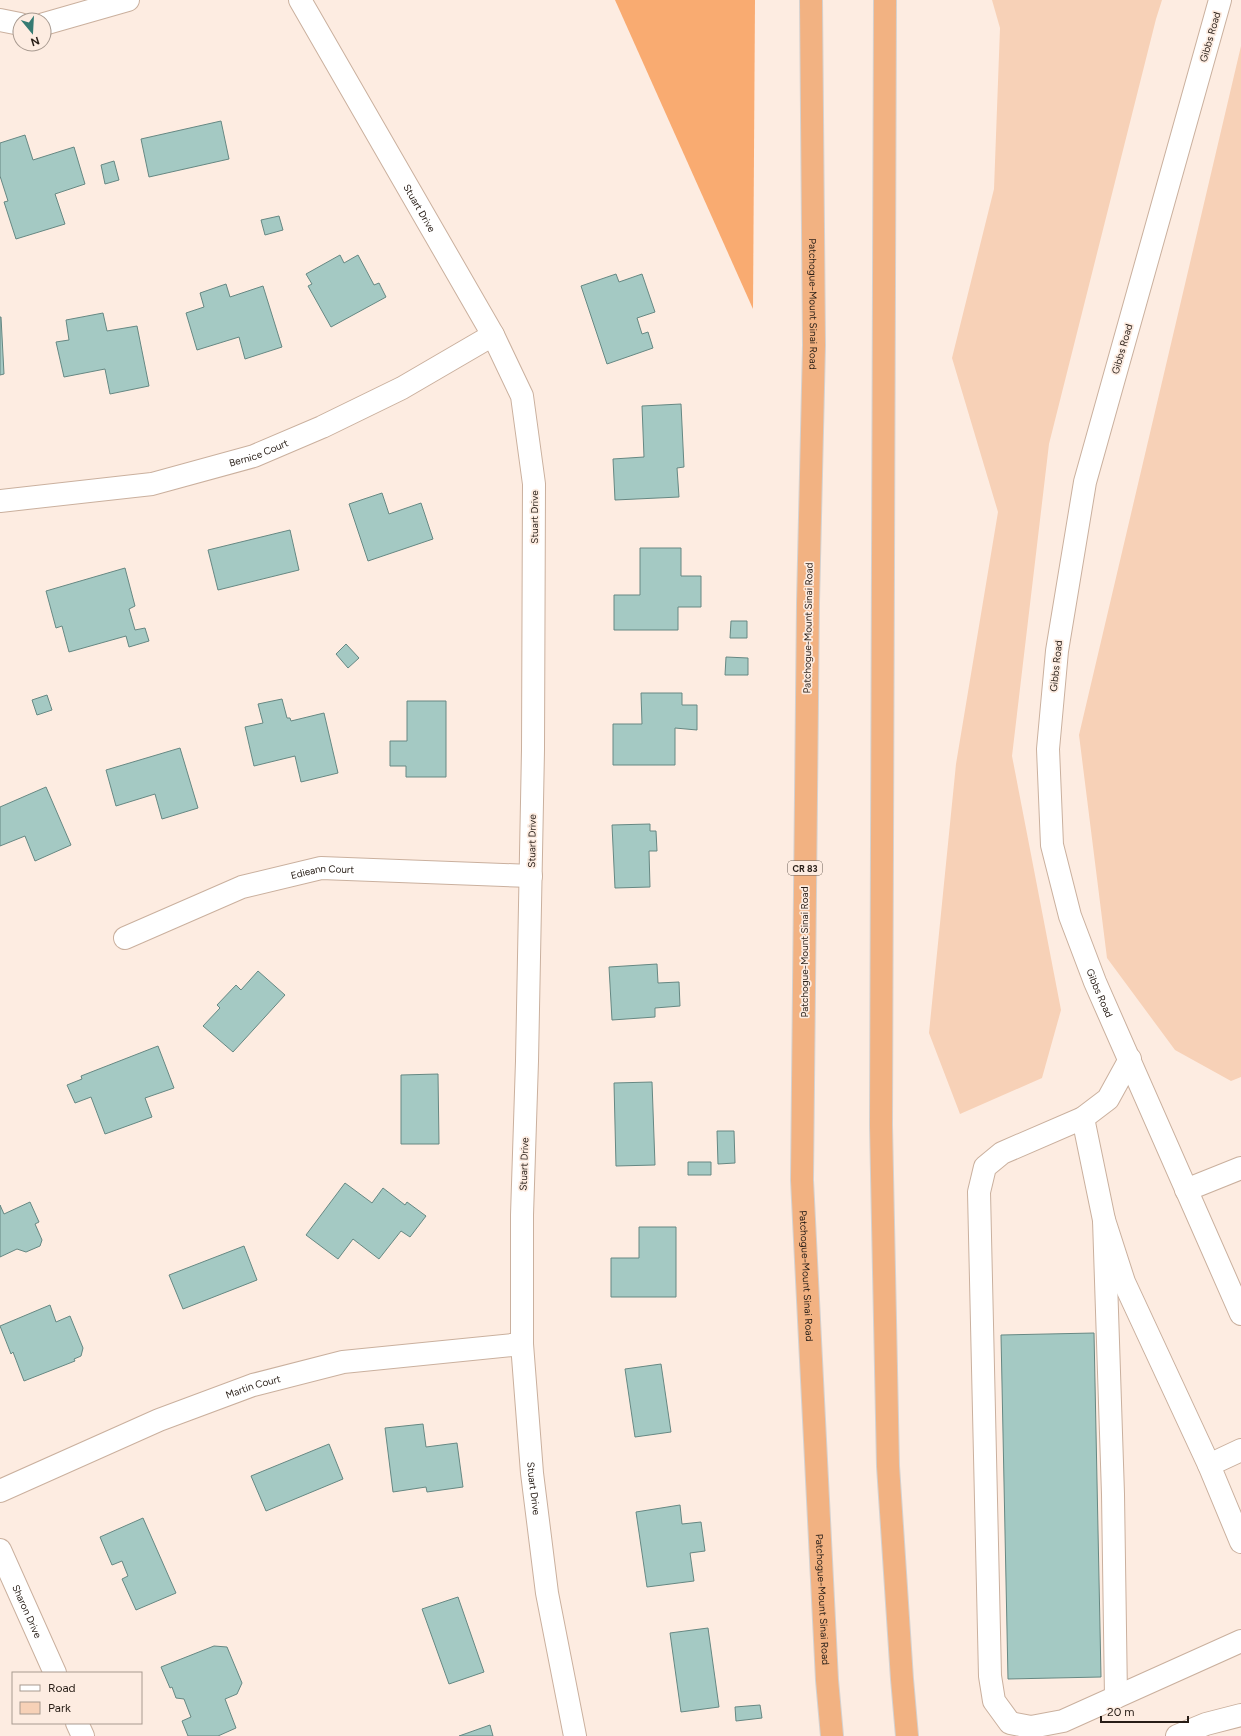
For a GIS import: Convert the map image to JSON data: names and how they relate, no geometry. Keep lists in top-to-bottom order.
{
  "streets": {
    "highway": ["Patchogue-Mount Sinai Road", "CR 83"],
    "street": [
      "Gibbs Road",
      "Stuart Drive",
      "Bernice Court",
      "Edieann Court",
      "Martin Court",
      "Sharon Drive"
    ]
  },
  "crossings": [
    ["Stuart Drive", "Bernice Court"],
    ["Stuart Drive", "Edieann Court"],
    ["Stuart Drive", "Martin Court"]
  ],
  "legend": ["Road", "Park"],
  "scale_bar": "20 m",
  "north": "bottom"
}
